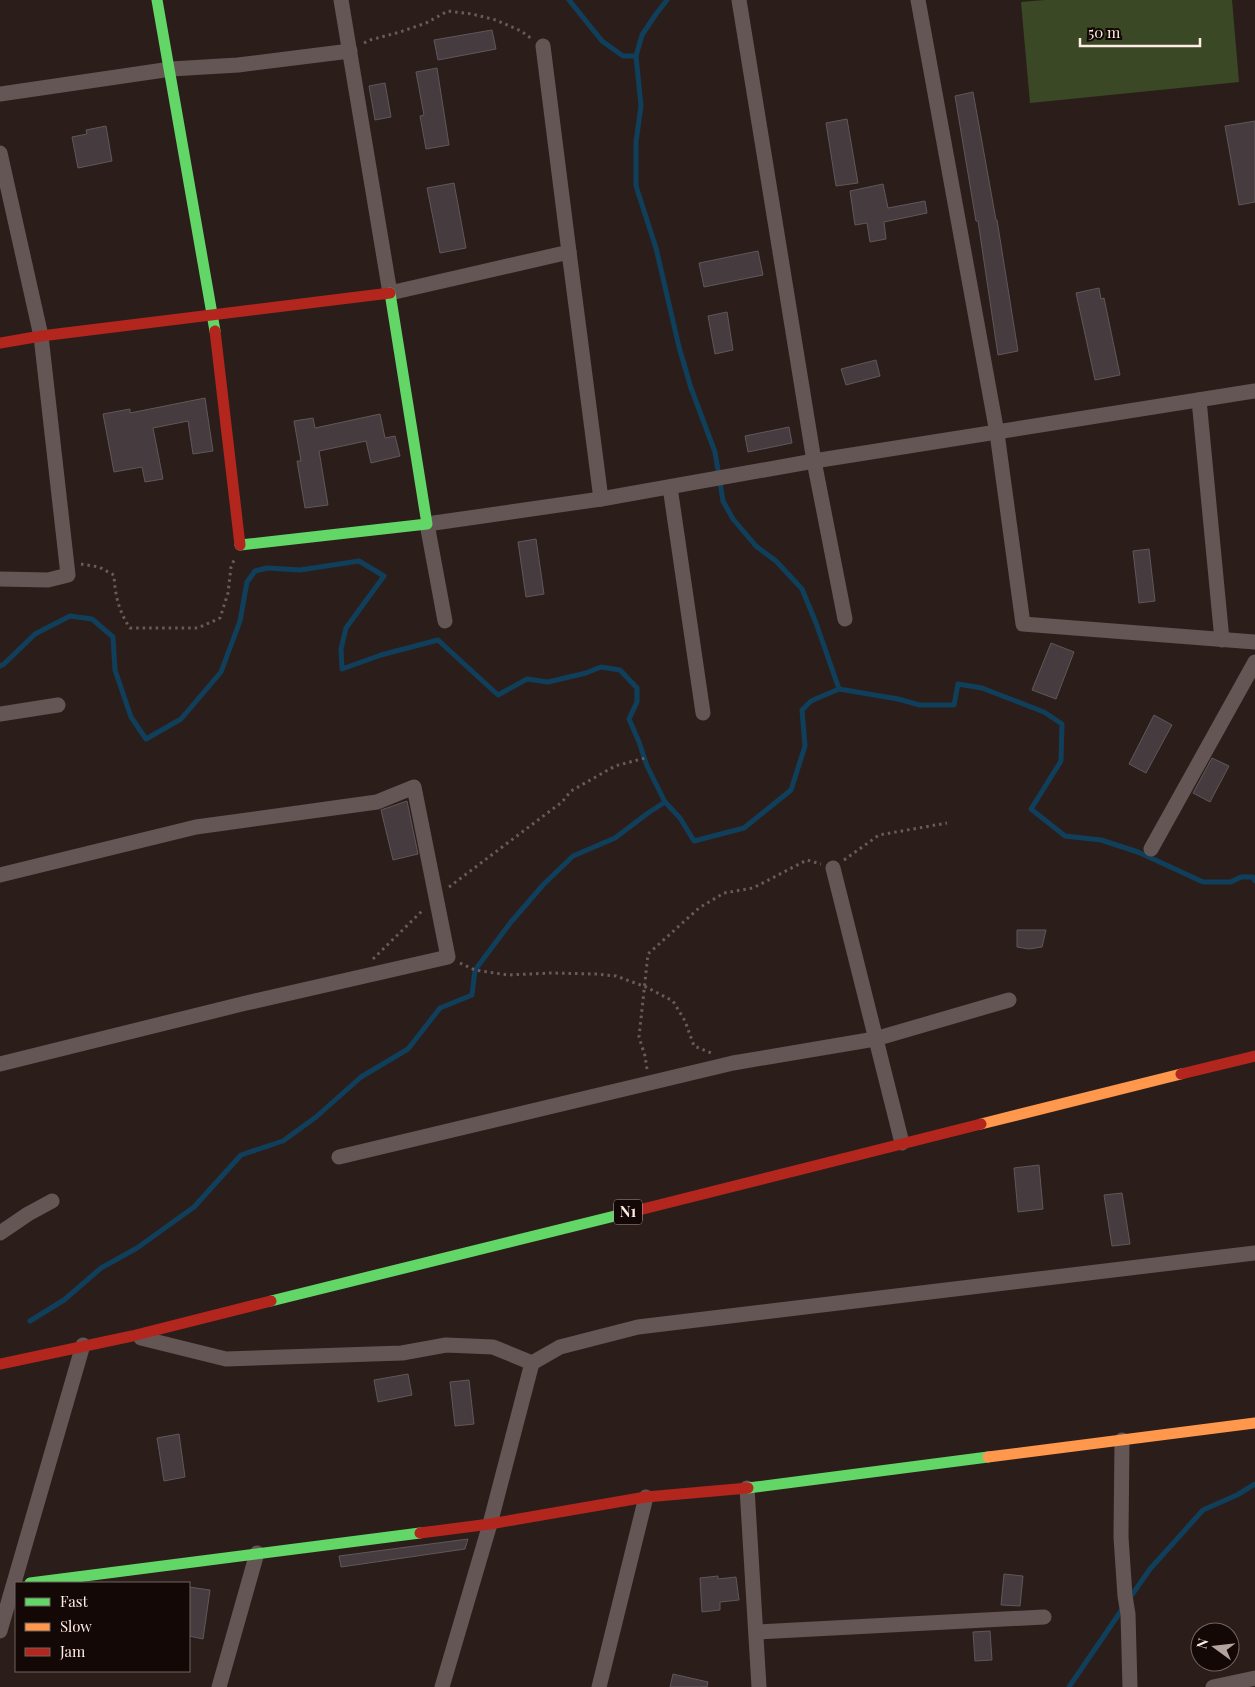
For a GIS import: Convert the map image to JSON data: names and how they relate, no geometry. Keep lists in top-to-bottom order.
{
  "streets": {
    "main road": ["N1"]
  },
  "legend": ["Fast", "Slow", "Jam"],
  "scale_bar": "50 m",
  "north": "left"
}
